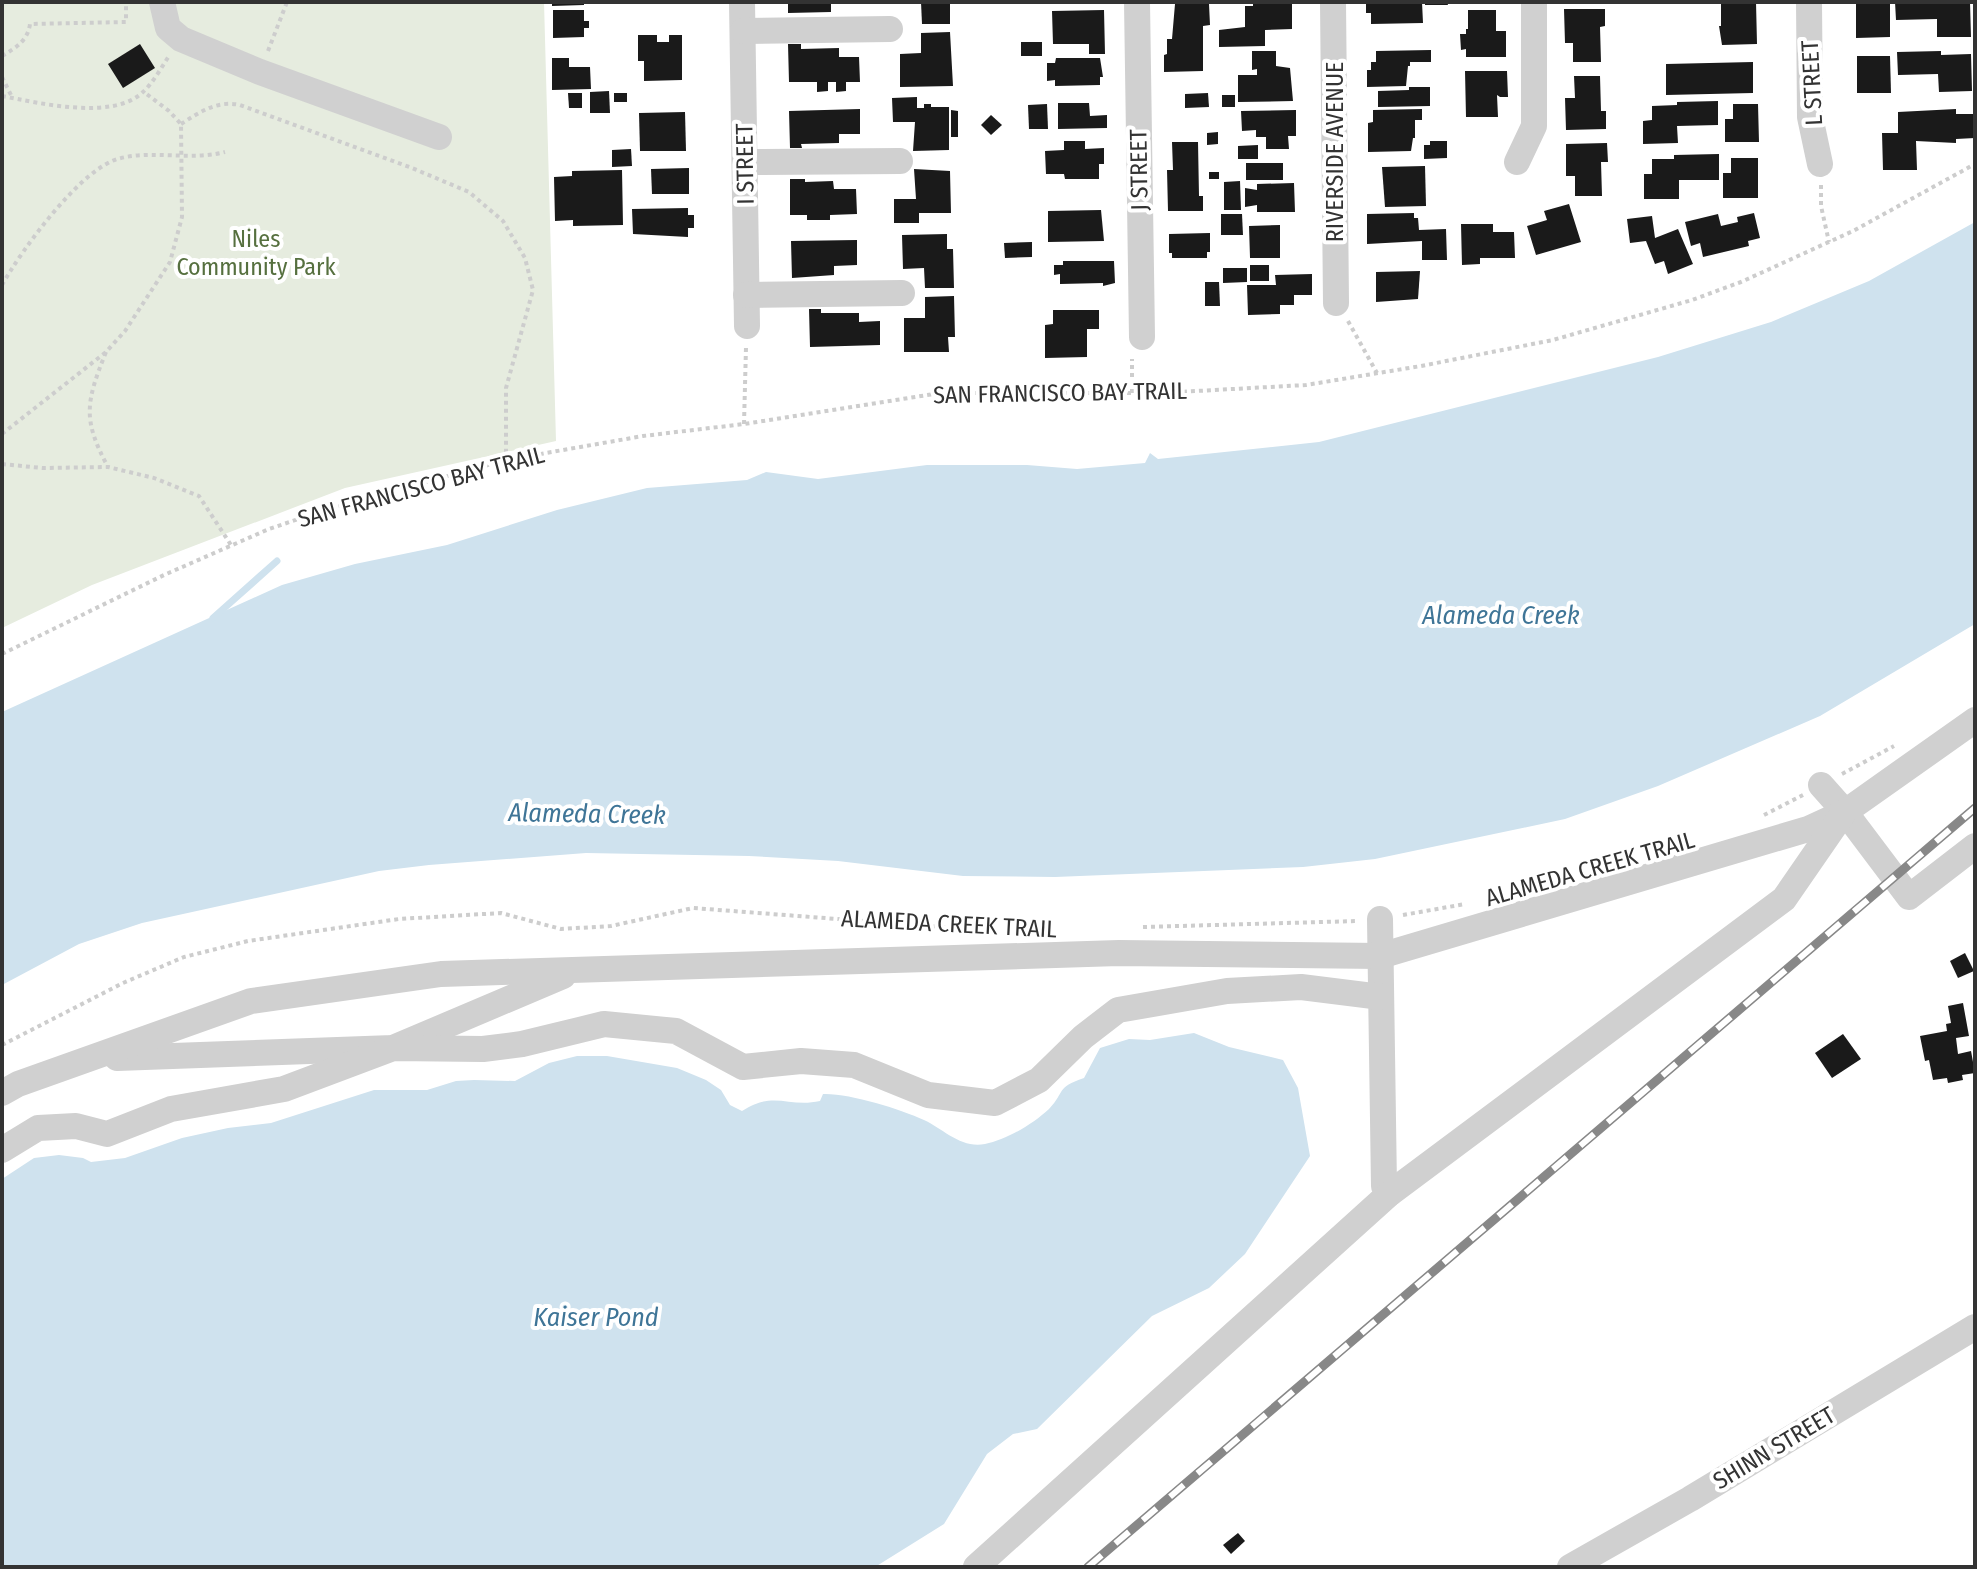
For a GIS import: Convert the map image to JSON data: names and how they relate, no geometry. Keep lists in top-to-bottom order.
{
  "streets": {
    "street": [
      "L STREET",
      "RIVERSIDE AVENUE",
      "I STREET",
      "J STREET",
      "SHINN STREET"
    ],
    "path": ["SAN FRANCISCO BAY TRAIL", "ALAMEDA CREEK TRAIL"]
  },
  "water": ["Alameda Creek", "Kaiser Pond"],
  "parks": ["Niles Community Park"]
}
